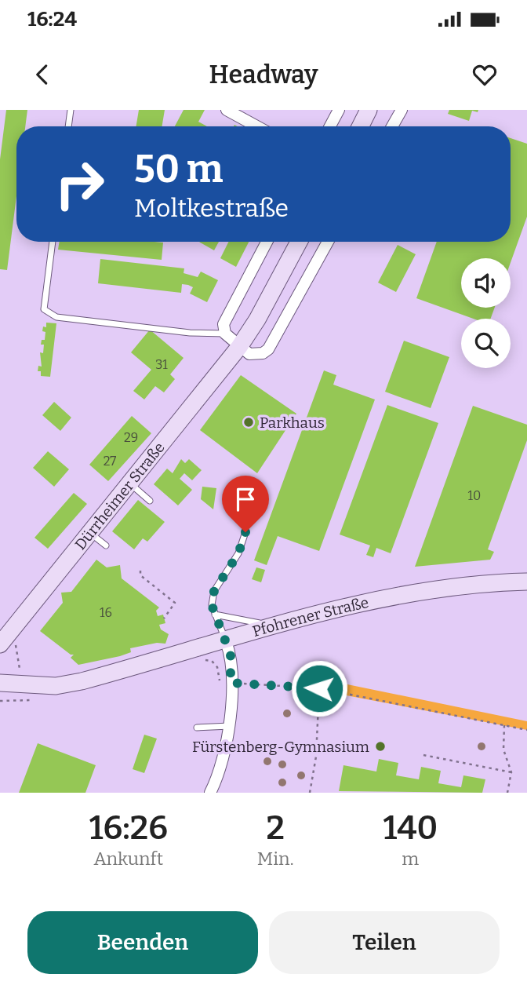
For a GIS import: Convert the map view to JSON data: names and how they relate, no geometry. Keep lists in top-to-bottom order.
{
  "streets": {
    "main road": ["Dürrheimer Straße", "Pfohrener Straße"]
  },
  "places": ["Parkhaus", "Fürstenberg-Gymnasium"],
  "house_numbers": [
    "31",
    "29",
    "27",
    "10",
    "16"
  ],
  "page": {
    "status": "16:24",
    "header": "Headway",
    "turn": ["50 m", "Moltkestraße"],
    "eta": [
      "16:26",
      "Ankunft",
      "2",
      "Min.",
      "140",
      "m"
    ],
    "buttons": ["Beenden", "Teilen"]
  }
}
